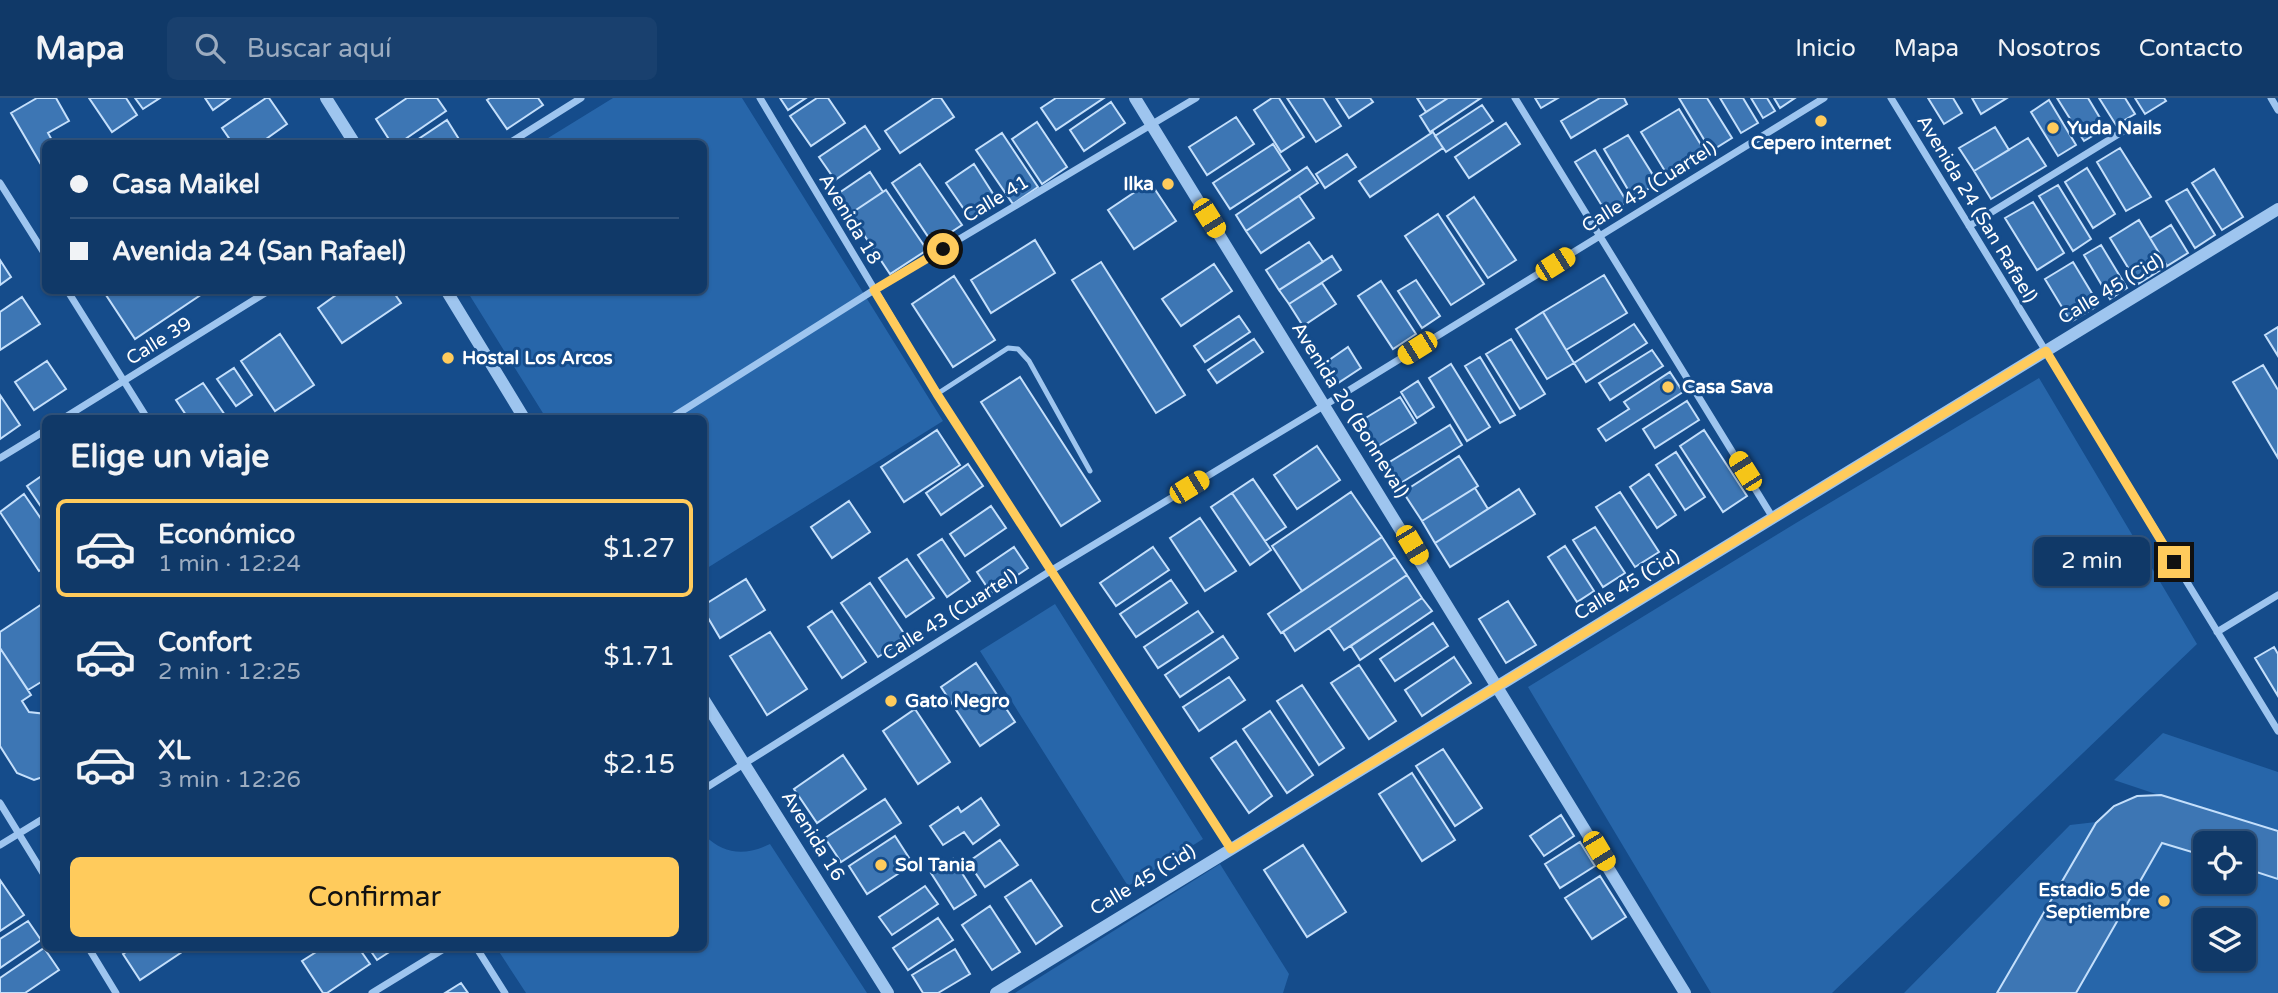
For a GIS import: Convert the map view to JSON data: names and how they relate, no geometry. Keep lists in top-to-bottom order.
{
  "streets": {
    "street": [
      "Calle 43 (Cuartel)",
      "Calle 41",
      "Avenida 24 (San Rafael)",
      "Avenida 18",
      "Calle 45 (Cid)",
      "Calle 39",
      "Avenida 20 (Bonneval)",
      "Avenida 16"
    ]
  },
  "crossings": [
    ["Calle 43 (Cuartel)", "Avenida 18"],
    ["Calle 43 (Cuartel)", "Avenida 20 (Bonneval)"],
    ["Calle 43 (Cuartel)", "Avenida 16"],
    ["Calle 41", "Avenida 18"],
    ["Calle 41", "Avenida 20 (Bonneval)"],
    ["Avenida 24 (San Rafael)", "Calle 45 (Cid)"],
    ["Avenida 18", "Calle 45 (Cid)"],
    ["Calle 45 (Cid)", "Avenida 20 (Bonneval)"]
  ],
  "places": [
    "Cepero internet",
    "Yuda Nails",
    "Ilka",
    "Hostal Los Arcos",
    "Casa Sava",
    "Gato Negro",
    "Sol Tania",
    "Estadio 5 de Septiembre"
  ],
  "page": {
    "header": "Mapa",
    "search": "Buscar aquí",
    "nav": [
      "Inicio",
      "Mapa",
      "Nosotros",
      "Contacto"
    ],
    "banner": ["Casa Maikel", "Avenida 24 (San Rafael)"],
    "heading": "Elige un viaje",
    "list": [
      {
        "name": "Económico",
        "note": "1 min · 12:24",
        "value": "$1.27"
      },
      {
        "name": "Confort",
        "note": "2 min · 12:25",
        "value": "$1.71"
      },
      {
        "name": "XL",
        "note": "3 min · 12:26",
        "value": "$2.15"
      }
    ],
    "bubble": "2 min",
    "buttons": "Confirmar"
  }
}
